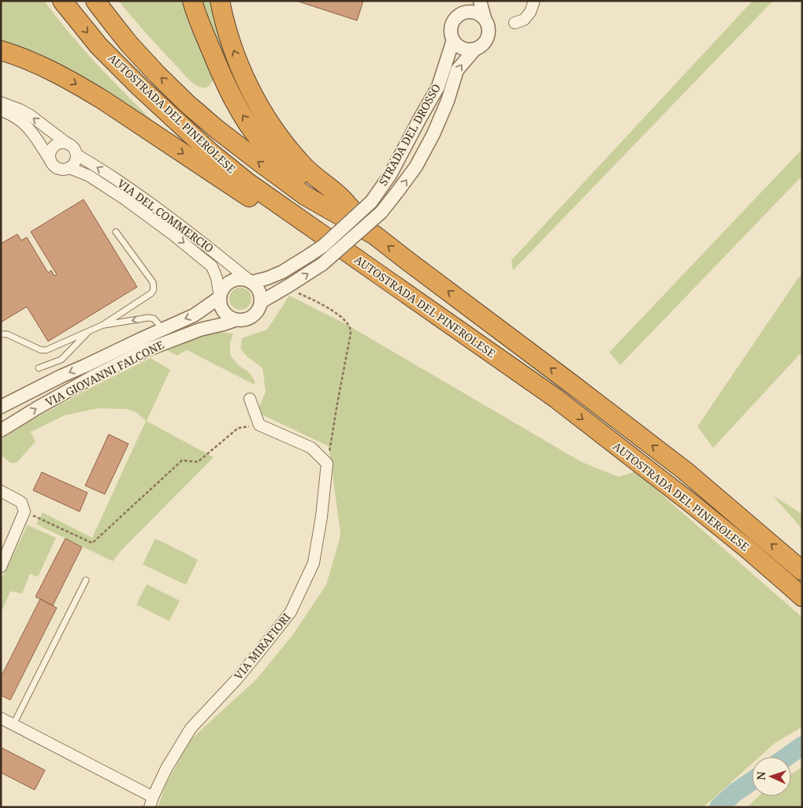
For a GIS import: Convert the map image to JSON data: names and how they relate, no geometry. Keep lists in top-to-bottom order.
{
  "streets": {
    "highway": ["AUTOSTRADA DEL PINEROLESE"],
    "street": [
      "STRADA DEL DROSSO",
      "VIA DEL COMMERCIO",
      "VIA GIOVANNI FALCONE",
      "VIA MIRAFIORI"
    ]
  },
  "crossings": [
    ["STRADA DEL DROSSO", "VIA DEL COMMERCIO"],
    ["STRADA DEL DROSSO", "VIA GIOVANNI FALCONE"],
    ["VIA DEL COMMERCIO", "VIA GIOVANNI FALCONE"]
  ],
  "north": "left"
}
